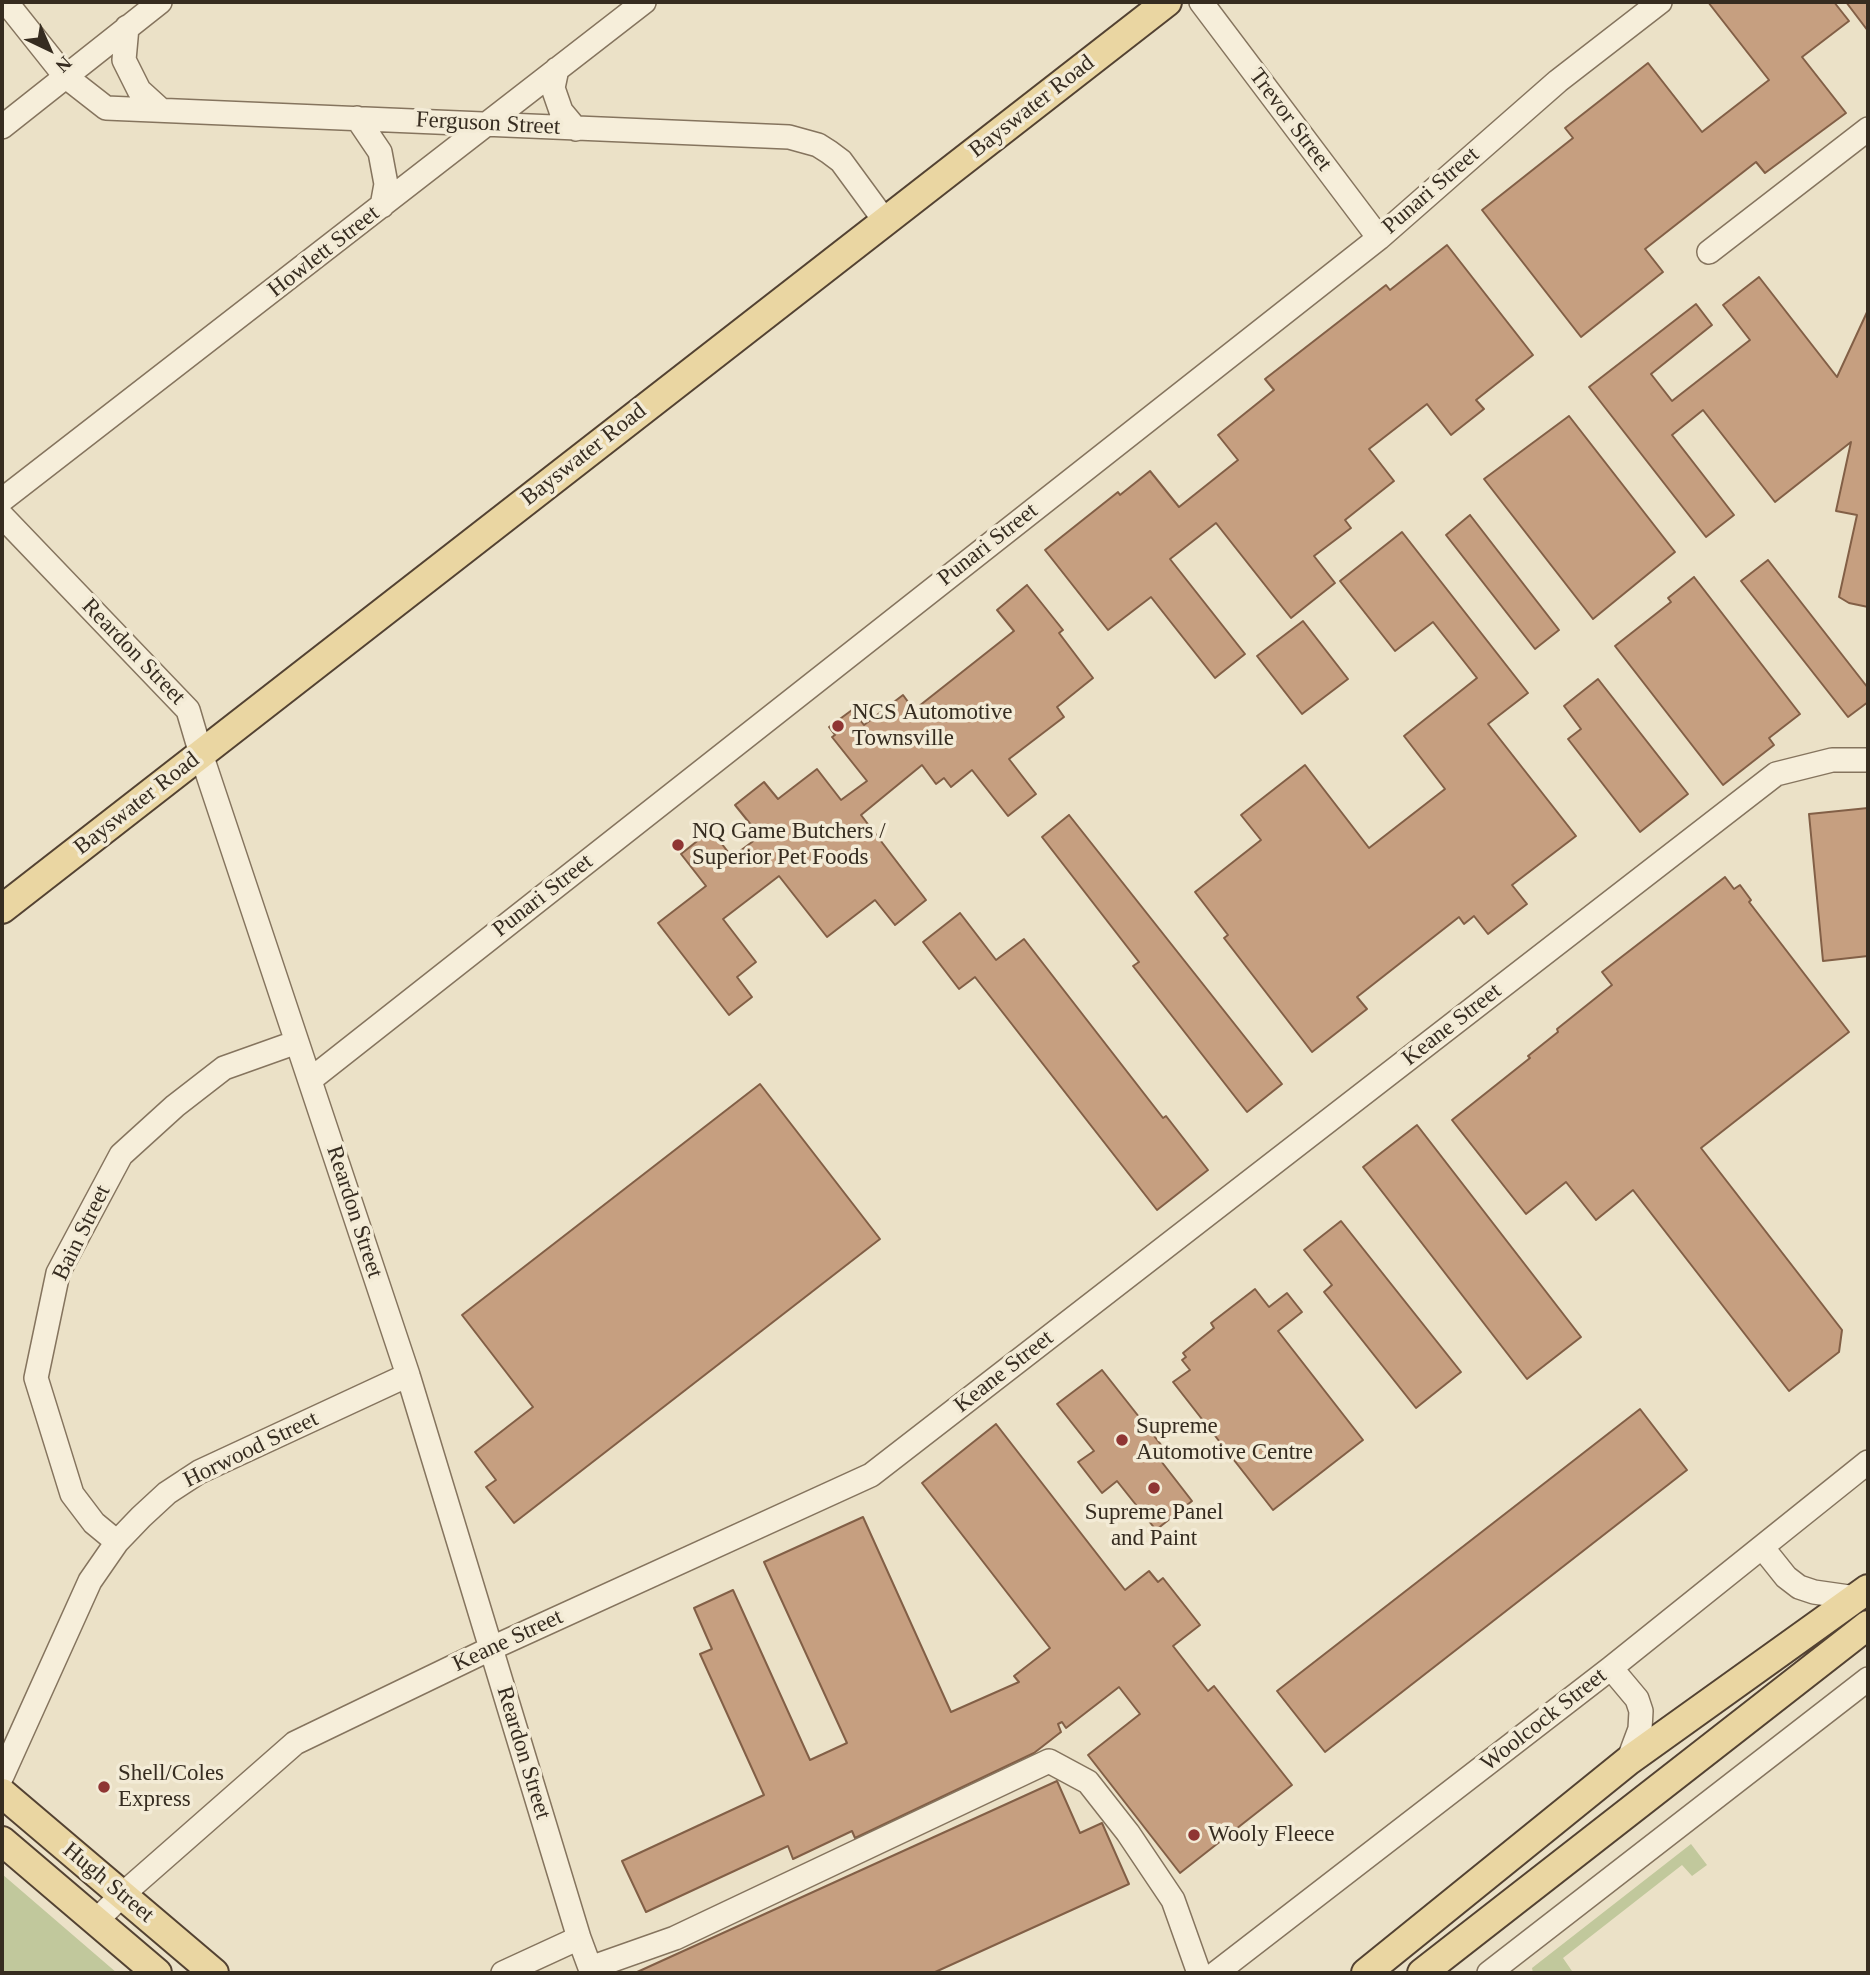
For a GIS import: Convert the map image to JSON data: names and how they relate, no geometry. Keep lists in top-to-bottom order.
{
  "streets": {
    "main road": ["Bayswater Road", "Hugh Street"],
    "street": [
      "Trevor Street",
      "Ferguson Street",
      "Punari Street",
      "Howlett Street",
      "Reardon Street",
      "Keane Street",
      "Bain Street",
      "Horwood Street",
      "Woolcock Street"
    ]
  },
  "crossings": [
    ["Bayswater Road", "Ferguson Street"],
    ["Bayswater Road", "Reardon Street"],
    ["Trevor Street", "Punari Street"],
    ["Ferguson Street", "Howlett Street"],
    ["Punari Street", "Reardon Street"],
    ["Reardon Street", "Keane Street"],
    ["Reardon Street", "Bain Street"],
    ["Reardon Street", "Horwood Street"],
    ["Keane Street", "Hugh Street"],
    ["Bain Street", "Horwood Street"]
  ],
  "places": [
    "NCS Automotive Townsville",
    "NQ Game Butchers / Superior Pet Foods",
    "Supreme Automotive Centre",
    "Supreme Panel and Paint",
    "Shell/Coles Express",
    "Wooly Fleece"
  ],
  "north": "bottom right"
}
